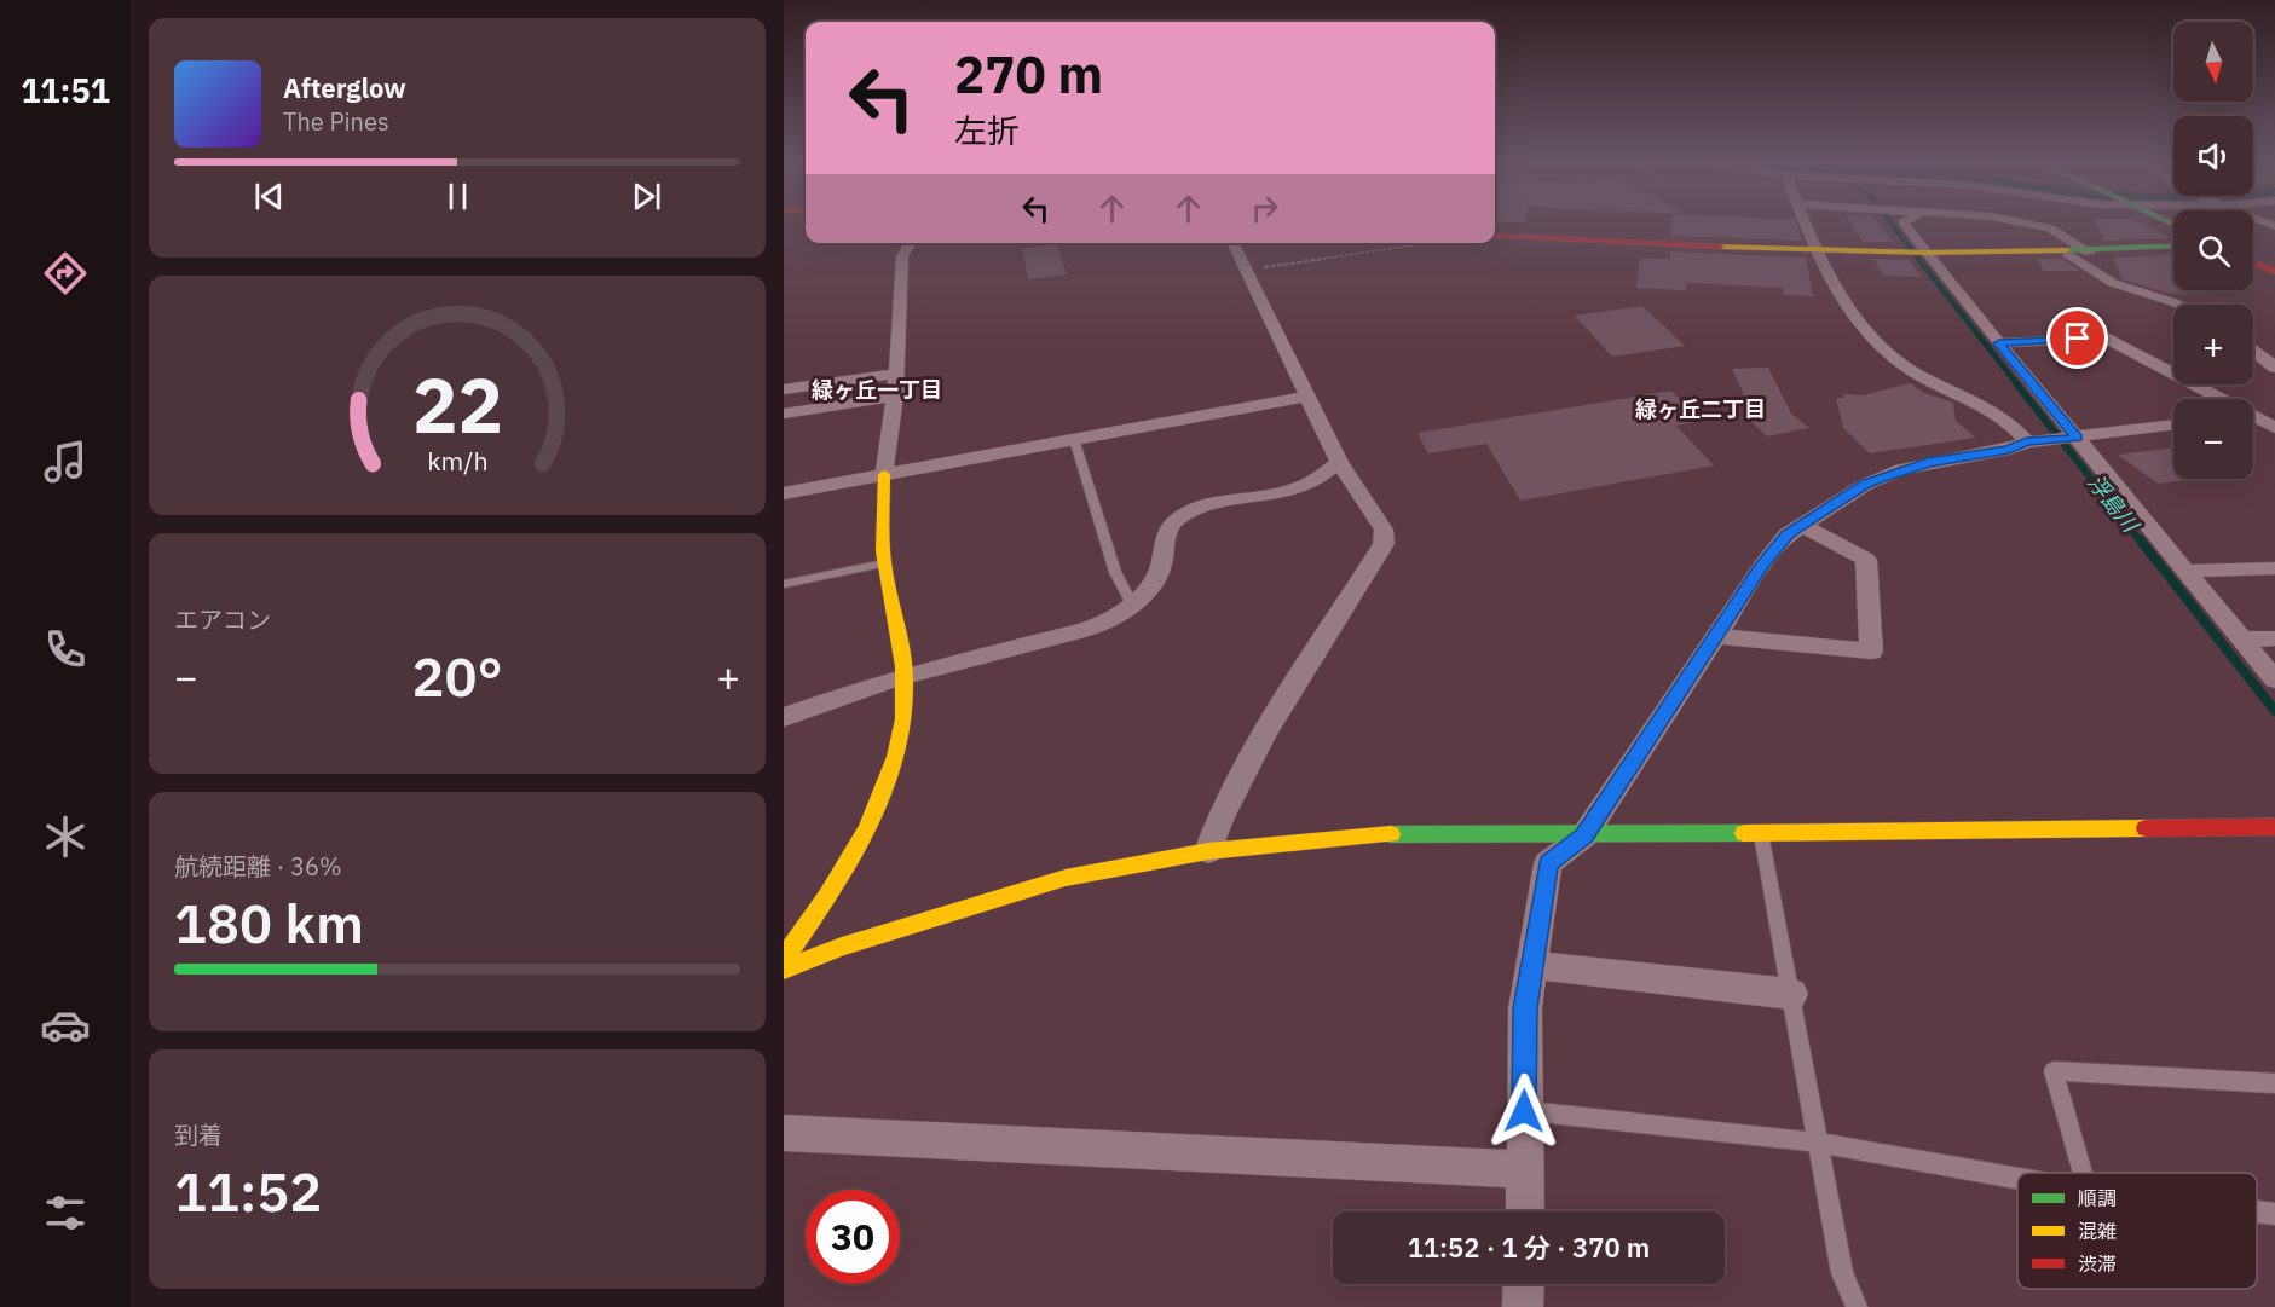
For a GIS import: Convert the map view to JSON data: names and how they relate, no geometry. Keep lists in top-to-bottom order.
{
  "districts": ["緑ヶ丘一丁目", "緑ヶ丘二丁目"],
  "water": ["浮島川"],
  "legend": ["順調", "混雑", "渋滞"],
  "north": "bottom",
  "page": {
    "tabs": "11:51",
    "map_buttons": ["+", "−"],
    "turn": ["270 m", "左折"],
    "song": ["Afterglow", "The Pines"],
    "tile": [
      "エアコン",
      ["航続距離 · 36%", "180 km"],
      ["到着", "11:52"]
    ],
    "heat": ["−", "20°", "+"],
    "limit": "30",
    "trip": "11:52 · 1 分 · 370 m",
    "gauge": ["22", "km/h"]
  }
}
